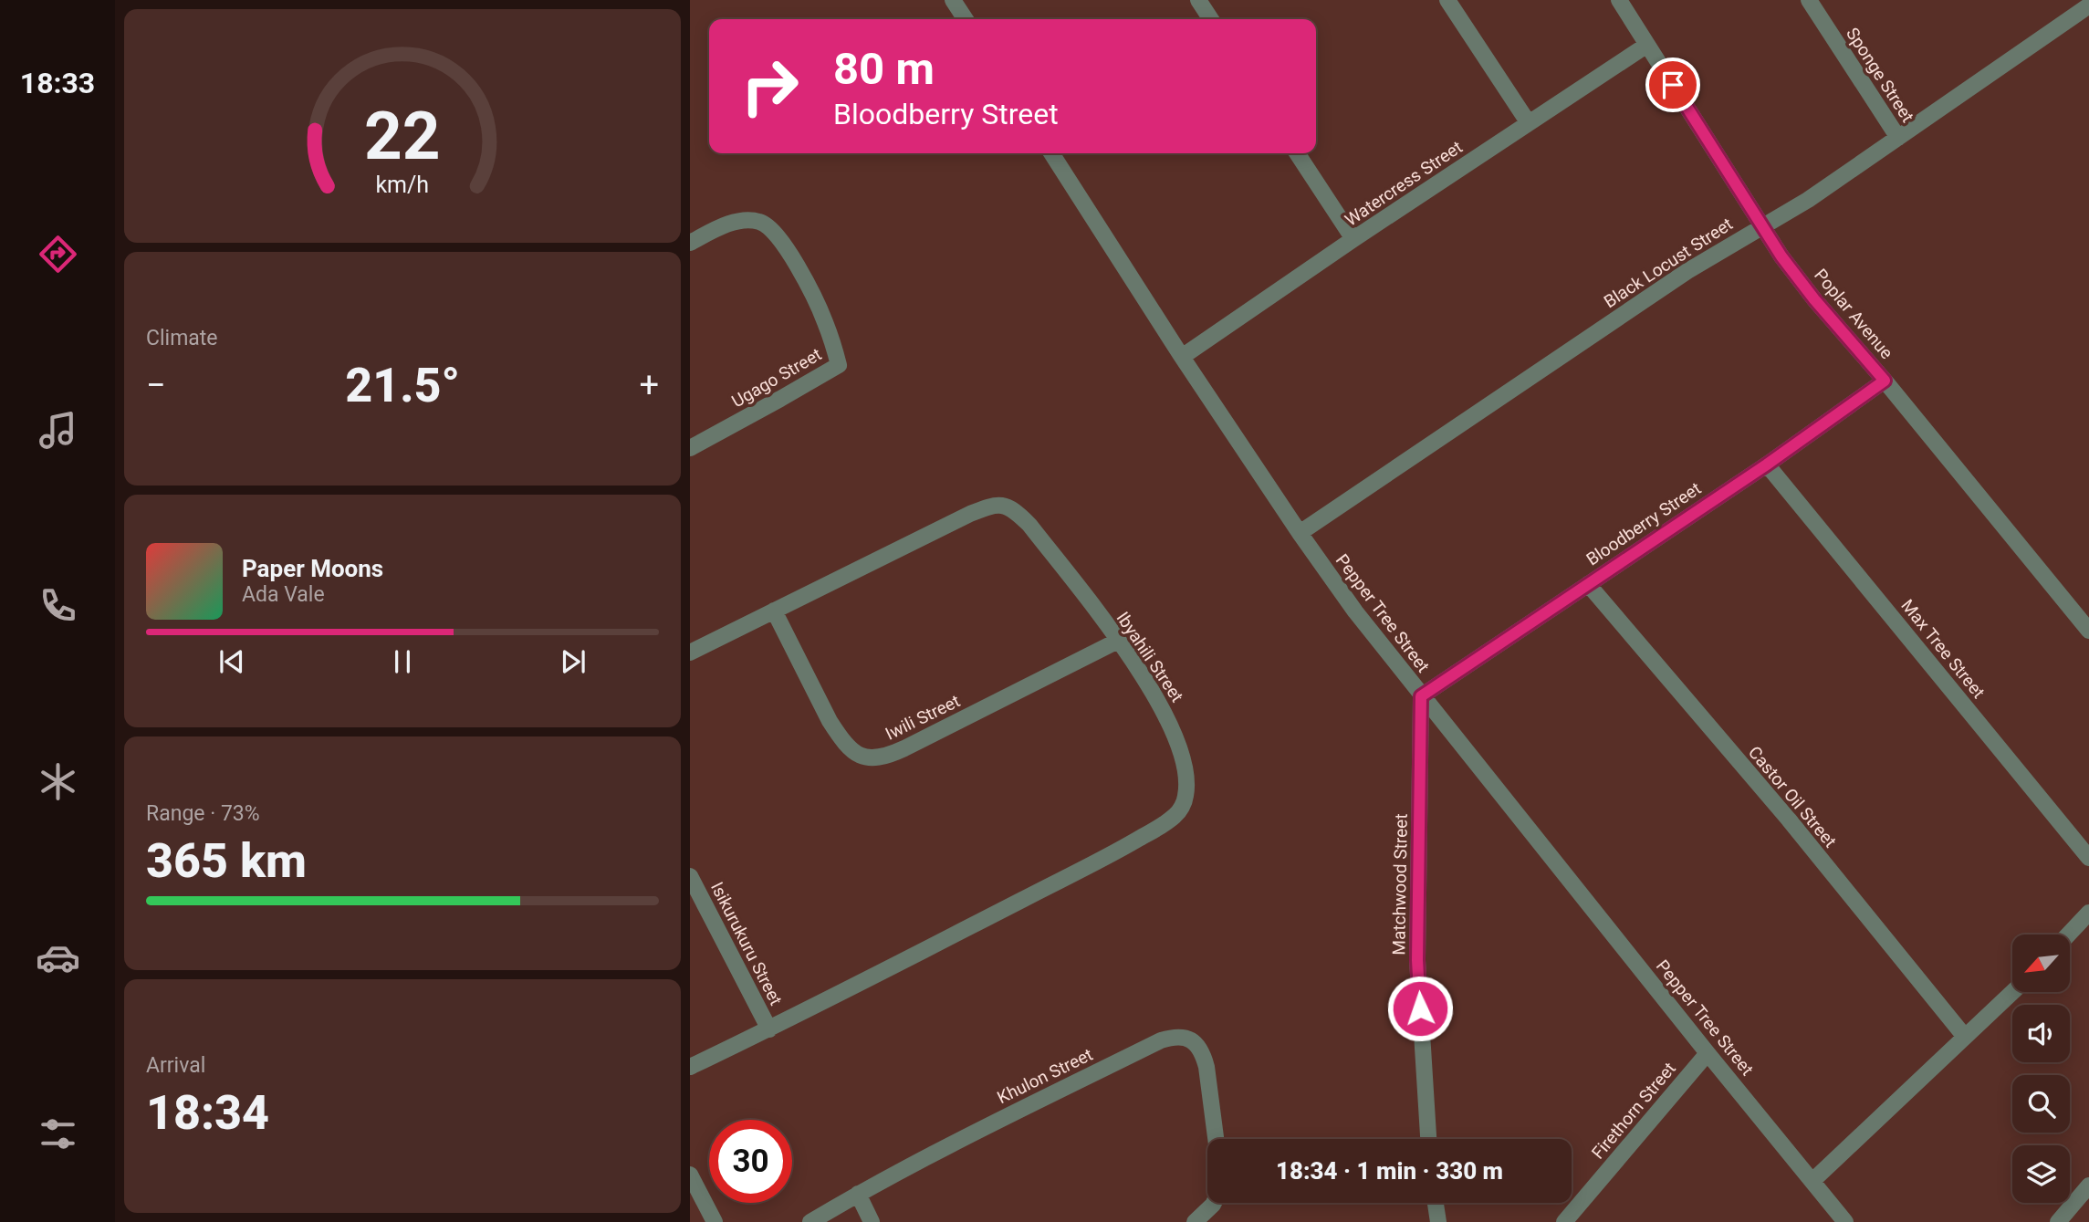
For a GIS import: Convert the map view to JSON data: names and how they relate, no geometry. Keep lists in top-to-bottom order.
{
  "streets": {
    "street": [
      "Sponge Street",
      "Watercress Street",
      "Black Locust Street",
      "Poplar Avenue",
      "Ugago Street",
      "Bloodberry Street",
      "Pepper Tree Street",
      "Max Tree Street",
      "Ibyahili Street",
      "Iwili Street",
      "Castor Oil Street",
      "Matchwood Street",
      "Isikurukuru Street",
      "Khulon Street",
      "Firethorn Street"
    ]
  },
  "crossings": [
    ["Sponge Street", "Black Locust Street"],
    ["Watercress Street", "Poplar Avenue"],
    ["Watercress Street", "Pepper Tree Street"],
    ["Black Locust Street", "Poplar Avenue"],
    ["Black Locust Street", "Pepper Tree Street"],
    ["Poplar Avenue", "Bloodberry Street"],
    ["Bloodberry Street", "Pepper Tree Street"],
    ["Bloodberry Street", "Max Tree Street"],
    ["Bloodberry Street", "Castor Oil Street"],
    ["Bloodberry Street", "Matchwood Street"],
    ["Pepper Tree Street", "Matchwood Street"],
    ["Pepper Tree Street", "Firethorn Street"],
    ["Ibyahili Street", "Iwili Street"],
    ["Ibyahili Street", "Isikurukuru Street"]
  ],
  "north": "bottom left",
  "page": {
    "tabs": "18:33",
    "turn": ["80 m", "Bloodberry Street"],
    "tile": [
      "Climate",
      ["Range · 73%", "365 km"],
      ["Arrival", "18:34"]
    ],
    "heat": ["−", "21.5°", "+"],
    "song": ["Paper Moons", "Ada Vale"],
    "limit": "30",
    "trip": "18:34 · 1 min · 330 m",
    "gauge": ["22", "km/h"]
  }
}
